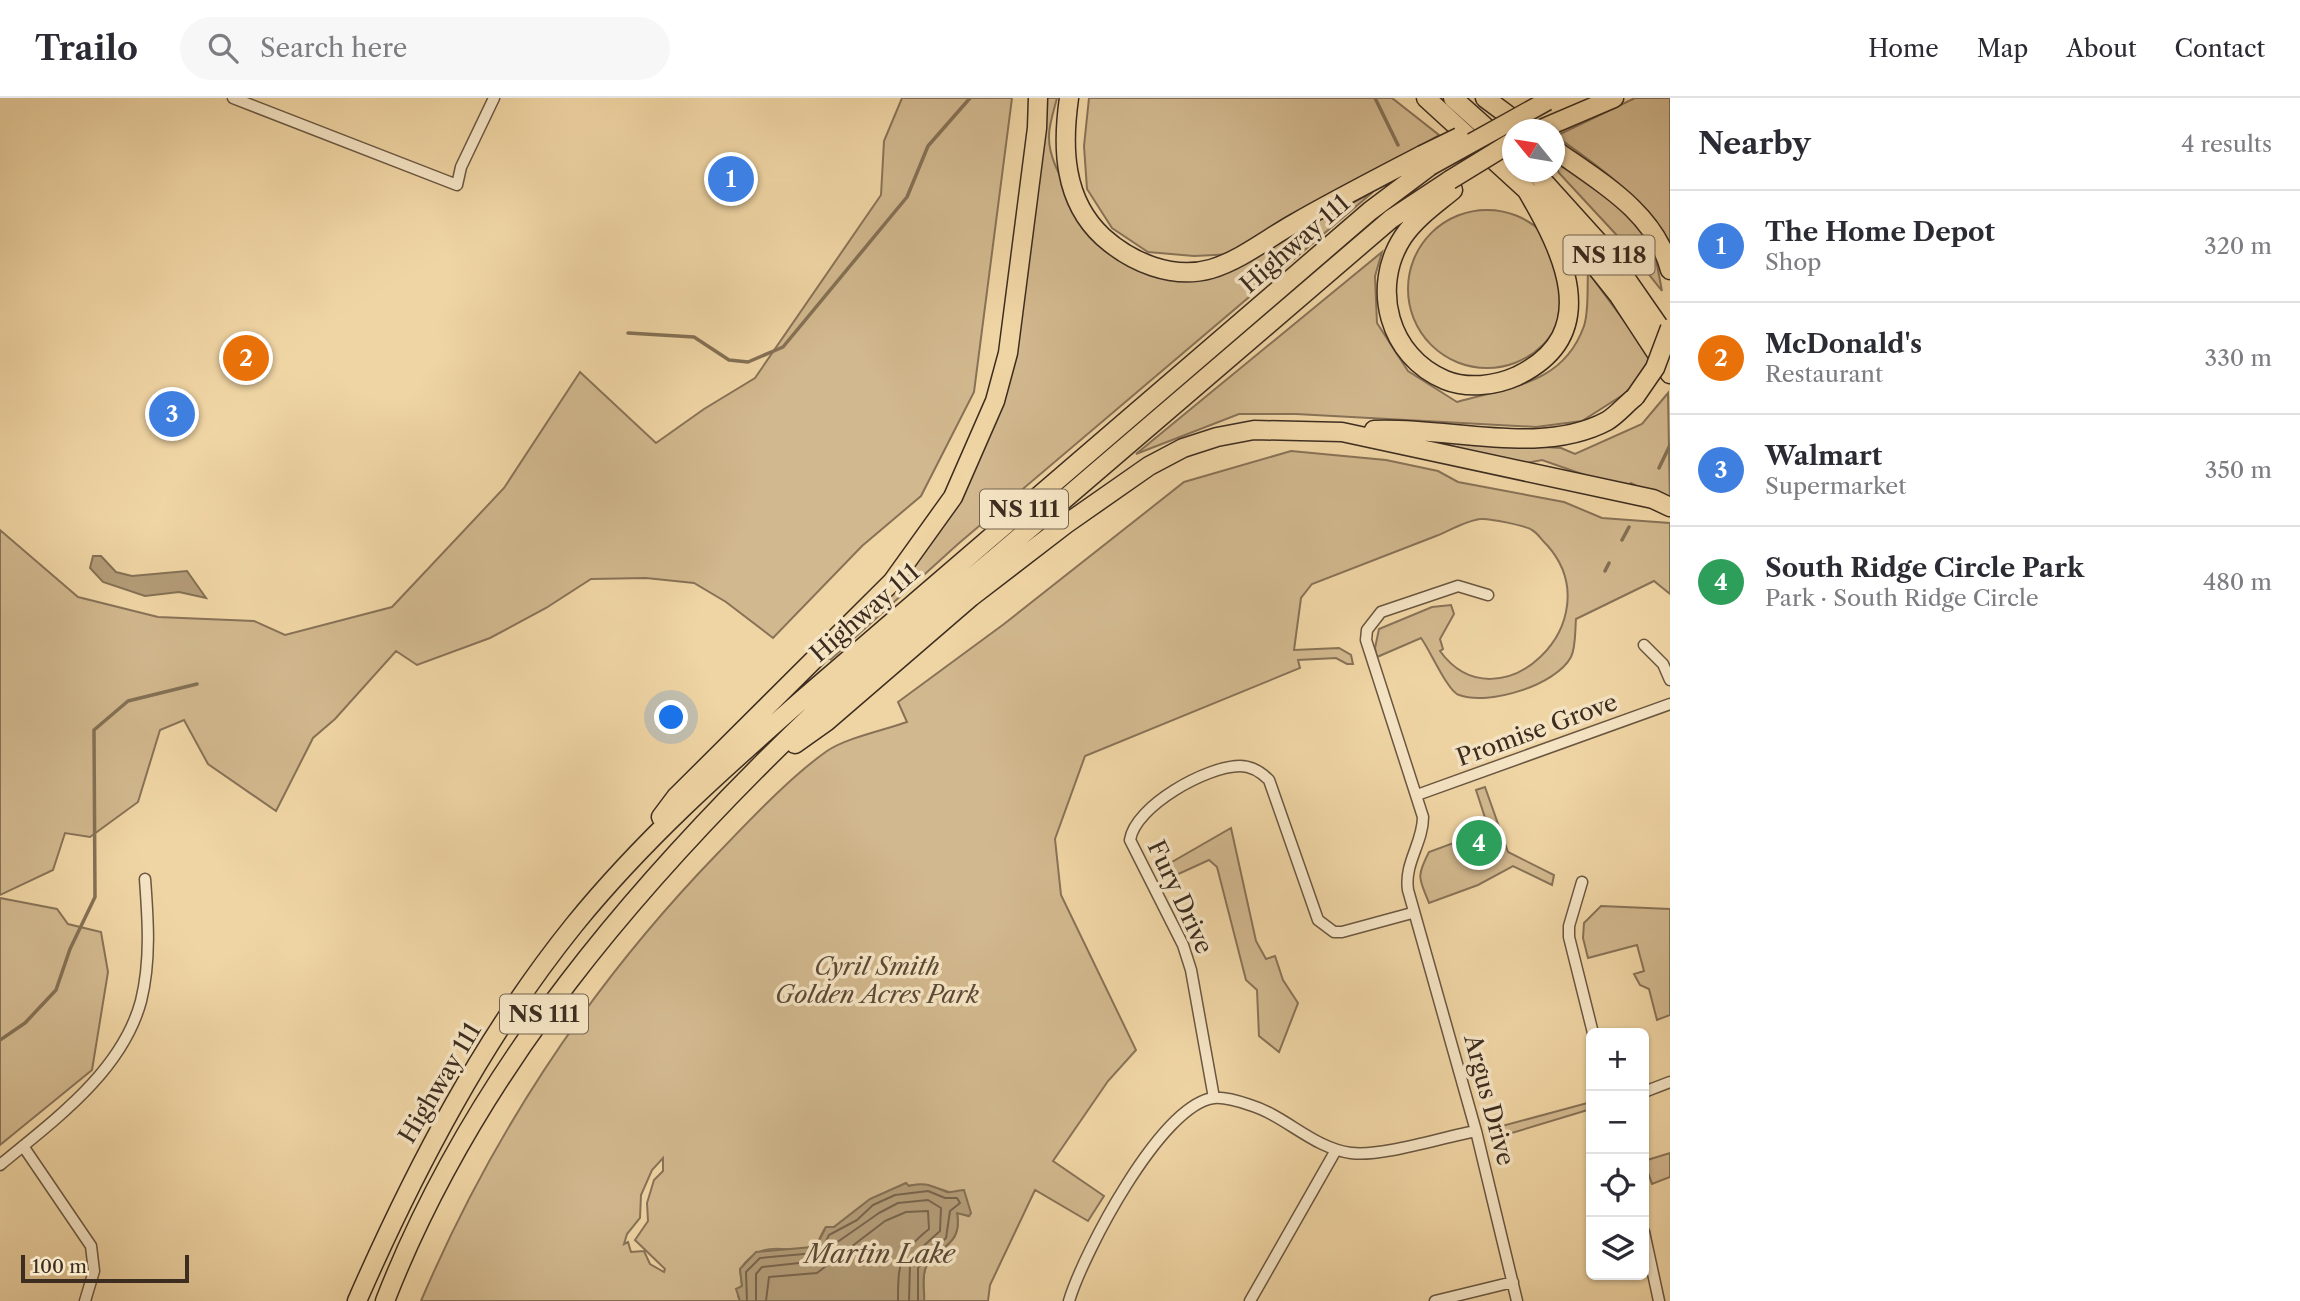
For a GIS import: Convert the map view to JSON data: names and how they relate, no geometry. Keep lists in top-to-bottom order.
{
  "streets": {
    "highway": ["Highway 111", "NS 118", "NS 111"],
    "street": ["Promise Grove", "Fury Drive", "Argus Drive"]
  },
  "crossings": [
    ["Promise Grove", "Argus Drive"],
    ["Fury Drive", "Argus Drive"]
  ],
  "water": ["Martin Lake"],
  "parks": ["Cyril Smith Golden Acres Park"],
  "scale_bar": "100 m",
  "north": "top left",
  "page": {
    "header": "Trailo",
    "search": "Search here",
    "nav": [
      "Home",
      "Map",
      "About",
      "Contact"
    ],
    "heading": ["Nearby", "4 results"],
    "pins": [
      "1",
      "2",
      "3",
      "4"
    ],
    "list": [
      {
        "mark": "1",
        "name": "The Home Depot",
        "note": "Shop",
        "value": "320 m"
      },
      {
        "mark": "2",
        "name": "McDonald's",
        "note": "Restaurant",
        "value": "330 m"
      },
      {
        "mark": "3",
        "name": "Walmart",
        "note": "Supermarket",
        "value": "350 m"
      },
      {
        "mark": "4",
        "name": "South Ridge Circle Park",
        "note": "Park · South Ridge Circle",
        "value": "480 m"
      }
    ],
    "map_buttons": ["+", "−"],
    "scale": "100 m"
  }
}
